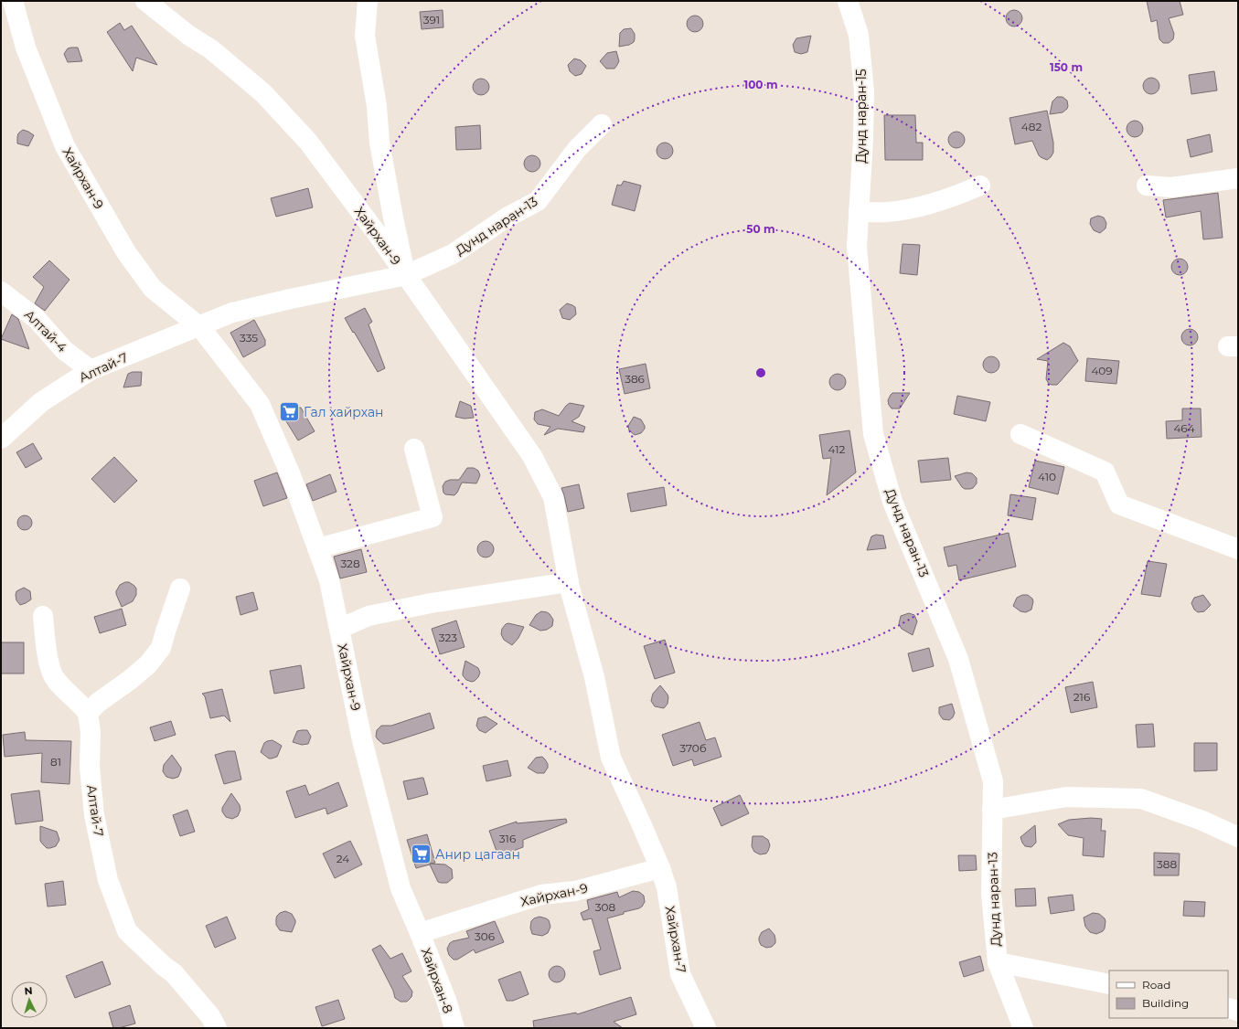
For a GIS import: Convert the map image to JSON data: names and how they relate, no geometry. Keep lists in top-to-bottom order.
{
  "streets": {
    "street": [
      "Дунд наран-15",
      "Хайрхан-9",
      "Дунд наран-13",
      "Алтай-4",
      "Алтай-7",
      "Хайрхан-7",
      "Хайрхан-8"
    ]
  },
  "crossings": [
    ["Дунд наран-15", "Дунд наран-13"],
    ["Хайрхан-9", "Дунд наран-13"],
    ["Хайрхан-9", "Алтай-7"],
    ["Хайрхан-9", "Хайрхан-7"],
    ["Хайрхан-9", "Хайрхан-8"],
    ["Алтай-4", "Алтай-7"]
  ],
  "places": {
    "supermarket": ["Гал хайрхан", "Анир цагаан"]
  },
  "house_numbers": [
    "391",
    "482",
    "335",
    "409",
    "386",
    "464",
    "412",
    "410",
    "328",
    "323",
    "216",
    "370б",
    "81",
    "316",
    "24",
    "388",
    "308",
    "306"
  ],
  "legend": ["Road", "Building"],
  "north": "top",
  "rings": ["150 m", "100 m", "50 m"]
}
